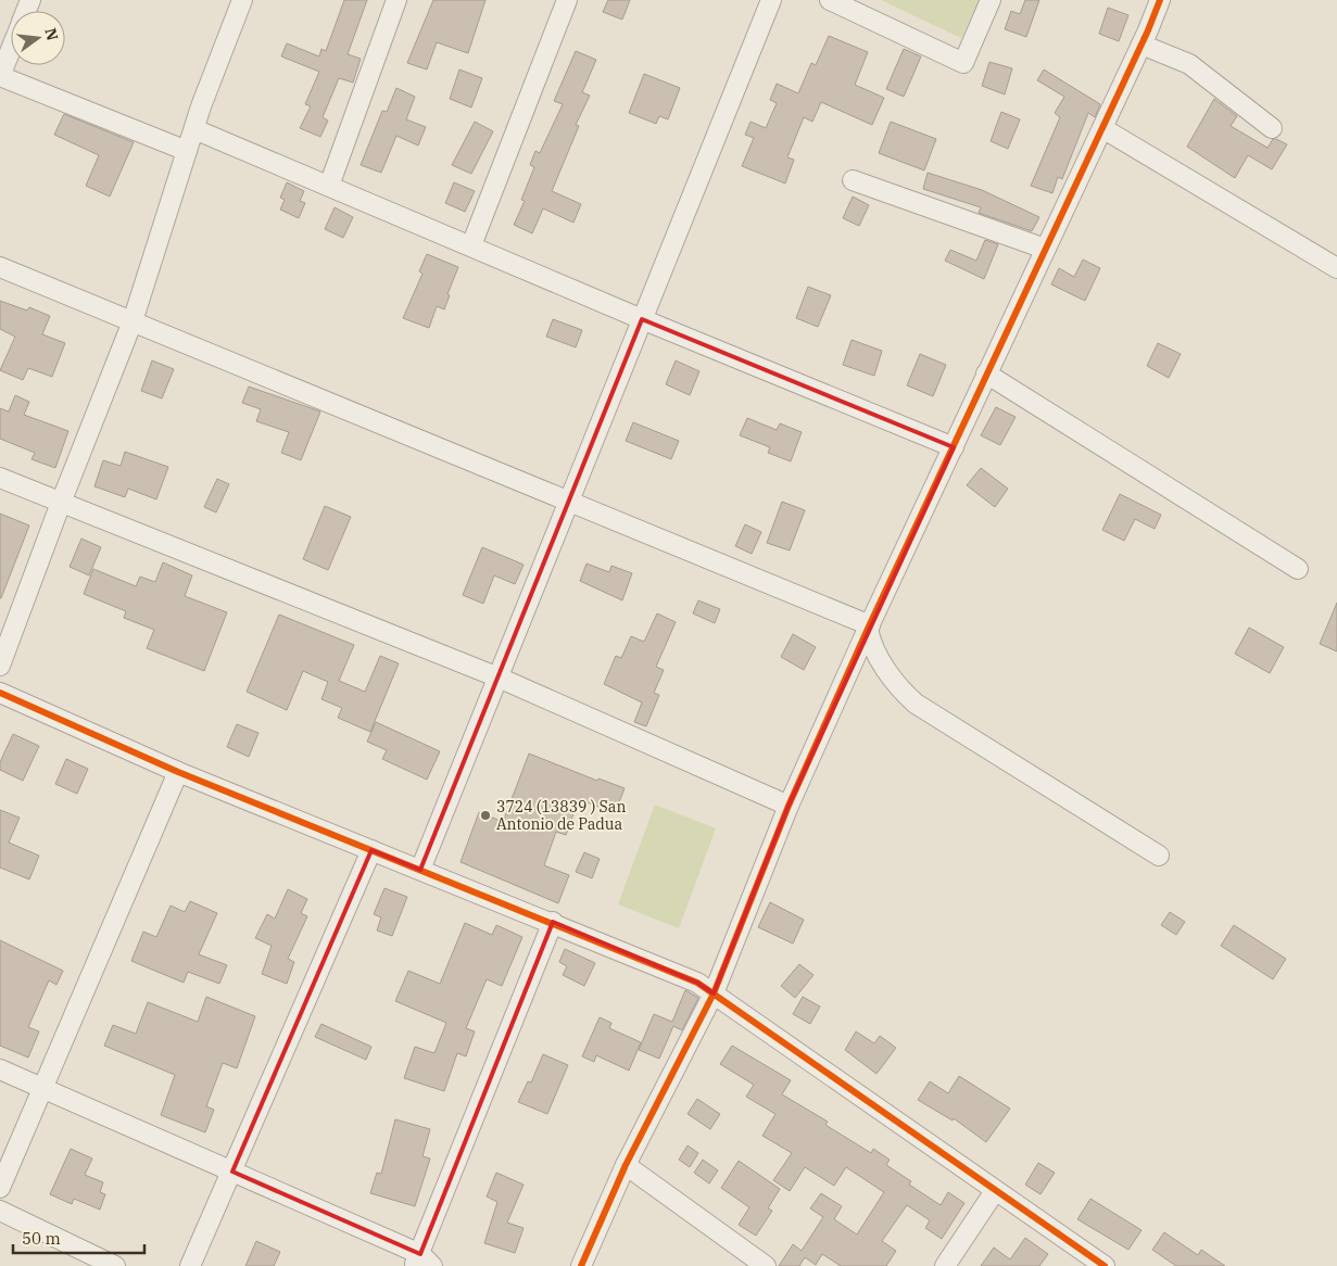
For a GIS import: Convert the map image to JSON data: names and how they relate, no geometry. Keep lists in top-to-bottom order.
{
  "places": ["3724 (13839 ) San Antonio de Padua"],
  "scale_bar": "50 m",
  "north": "right"
}
